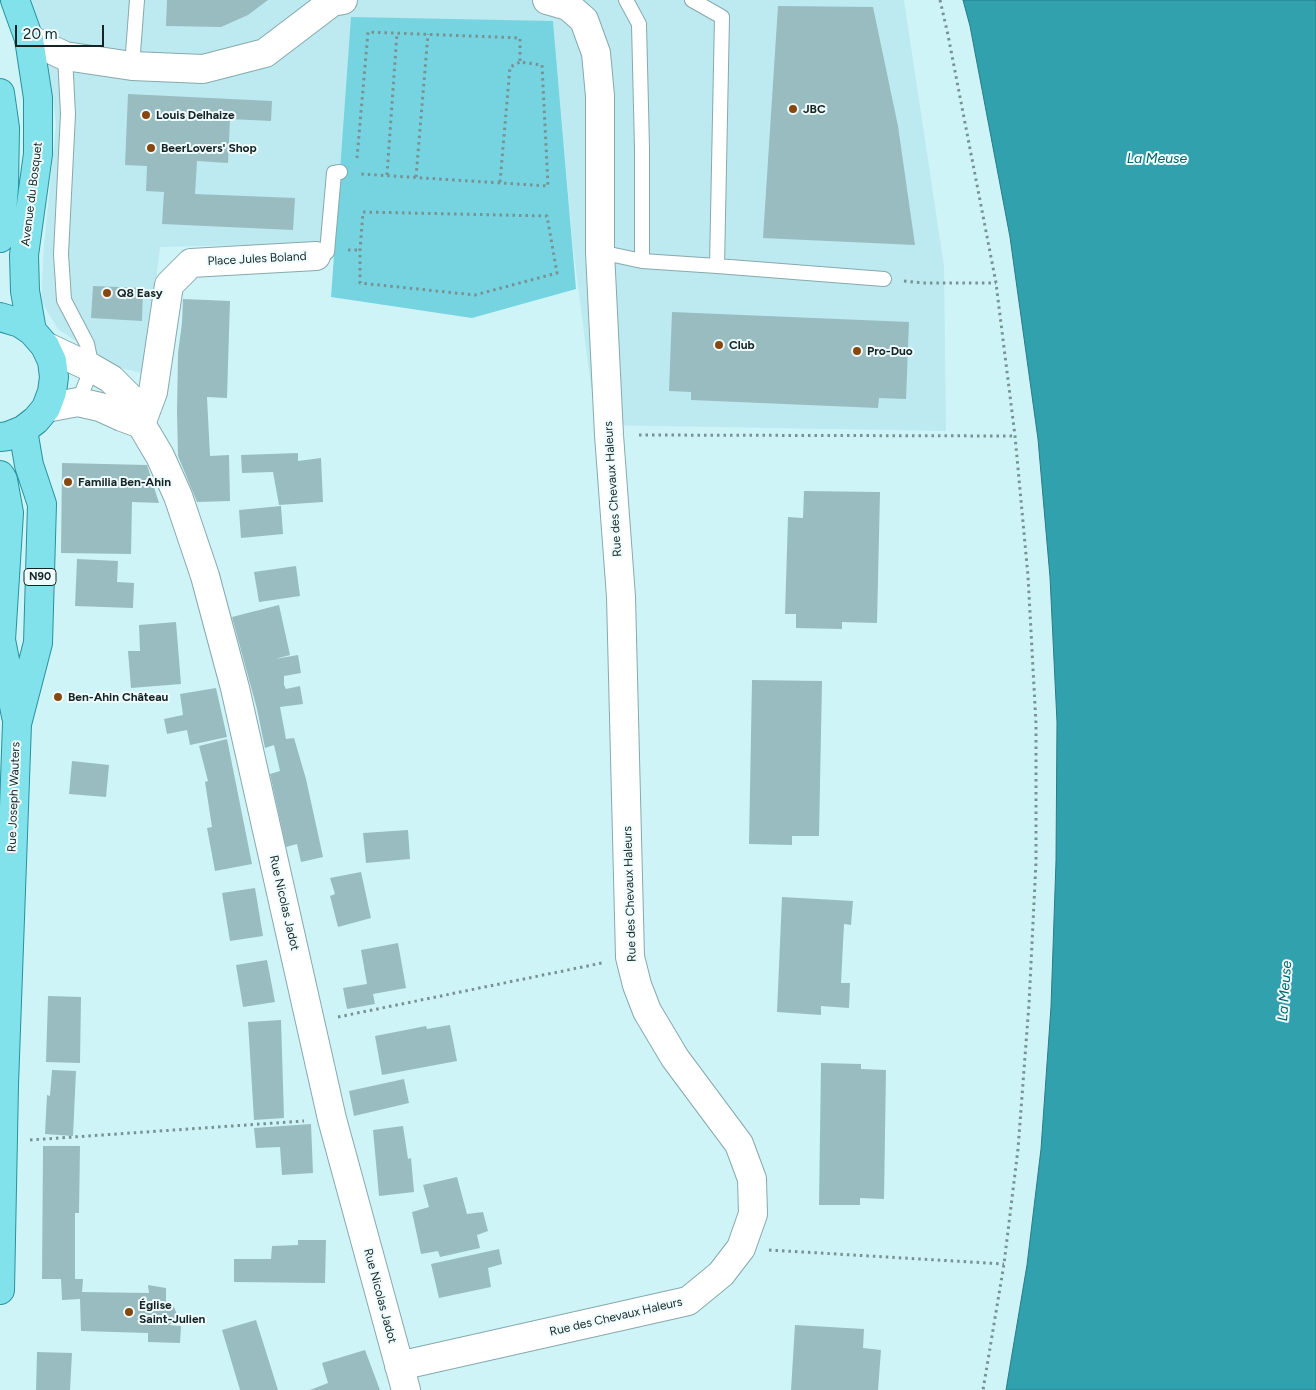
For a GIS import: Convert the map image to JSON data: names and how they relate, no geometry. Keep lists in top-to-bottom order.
{
  "streets": {
    "main road": ["Avenue du Bosquet", "N90", "Rue Joseph Wauters"],
    "street": ["Place Jules Boland", "Rue des Chevaux Haleurs", "Rue Nicolas Jadot"]
  },
  "crossings": [
    ["Avenue du Bosquet", "Rue Joseph Wauters"],
    ["Avenue du Bosquet", "Rue Nicolas Jadot"],
    ["Place Jules Boland", "Rue Nicolas Jadot"],
    ["Rue des Chevaux Haleurs", "Rue Nicolas Jadot"]
  ],
  "water": ["La Meuse"],
  "places": [
    "JBC",
    "Louis Delhaize",
    "BeerLovers' Shop",
    "Q8 Easy",
    "Club",
    "Pro-Duo",
    "Familia Ben-Ahin",
    "Ben-Ahin Château",
    "Église Saint-Julien"
  ],
  "scale_bar": "20 m"
}
